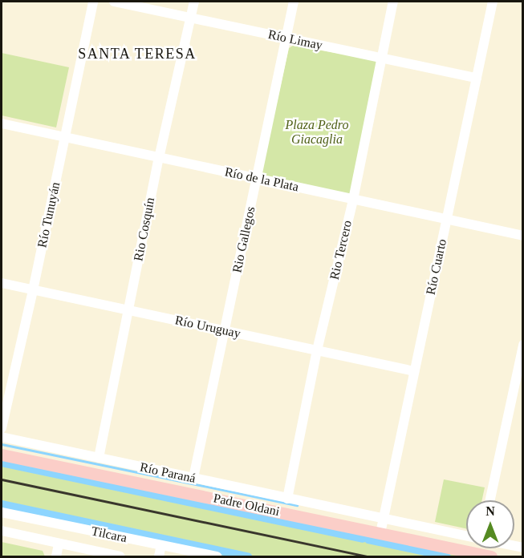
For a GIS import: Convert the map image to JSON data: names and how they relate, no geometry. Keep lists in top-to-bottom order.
{
  "streets": {
    "main road": ["Padre Oldani"],
    "street": [
      "Río Limay",
      "Río de la Plata",
      "Río Tunuyán",
      "Rio Cosquín",
      "Rio Gallegos",
      "Rio Tercero",
      "Río Cuarto",
      "Río Uruguay",
      "Río Paraná",
      "Tilcara"
    ]
  },
  "crossings": [
    ["Río Limay", "Rio Cosquín"],
    ["Río Limay", "Rio Gallegos"],
    ["Río Limay", "Rio Tercero"],
    ["Río Limay", "Río Cuarto"],
    ["Río de la Plata", "Río Tunuyán"],
    ["Río de la Plata", "Rio Cosquín"],
    ["Río de la Plata", "Rio Gallegos"],
    ["Río de la Plata", "Rio Tercero"],
    ["Río de la Plata", "Río Cuarto"],
    ["Río Tunuyán", "Río Uruguay"],
    ["Rio Cosquín", "Río Uruguay"],
    ["Rio Cosquín", "Río Paraná"],
    ["Rio Gallegos", "Río Uruguay"],
    ["Rio Gallegos", "Río Paraná"],
    ["Rio Tercero", "Río Uruguay"],
    ["Rio Tercero", "Río Paraná"],
    ["Río Cuarto", "Río Uruguay"],
    ["Río Cuarto", "Río Paraná"],
    ["Río Cuarto", "Padre Oldani"]
  ],
  "districts": ["SANTA TERESA"],
  "parks": ["Plaza Pedro Giacaglia"],
  "north": "top"
}
